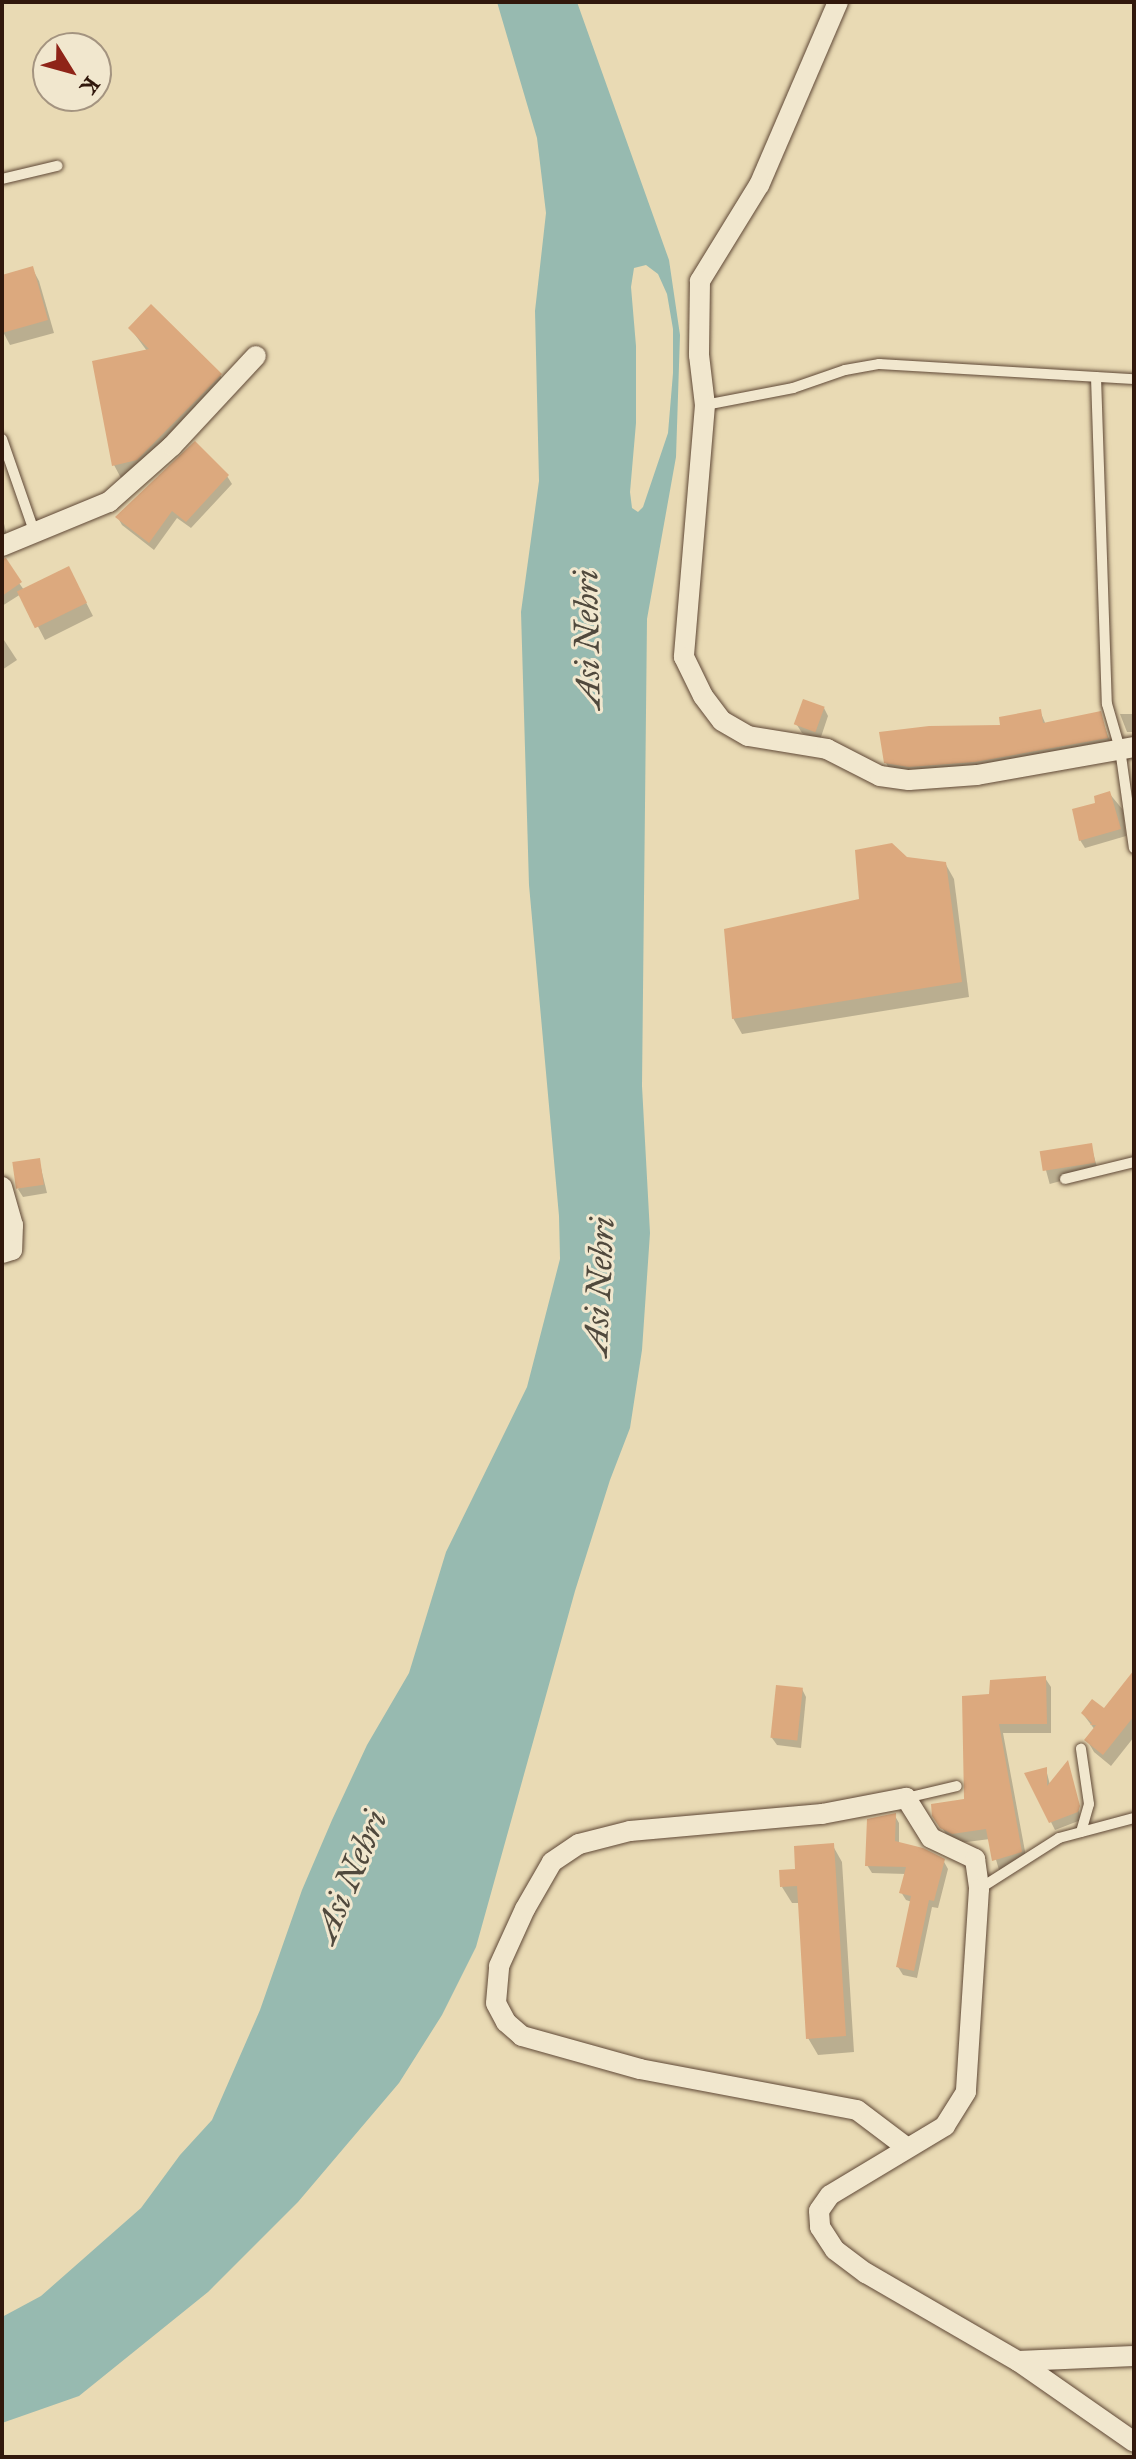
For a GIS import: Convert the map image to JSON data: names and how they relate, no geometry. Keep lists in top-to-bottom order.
{
  "water": ["Asi Nehri"],
  "north": "bottom right"
}
